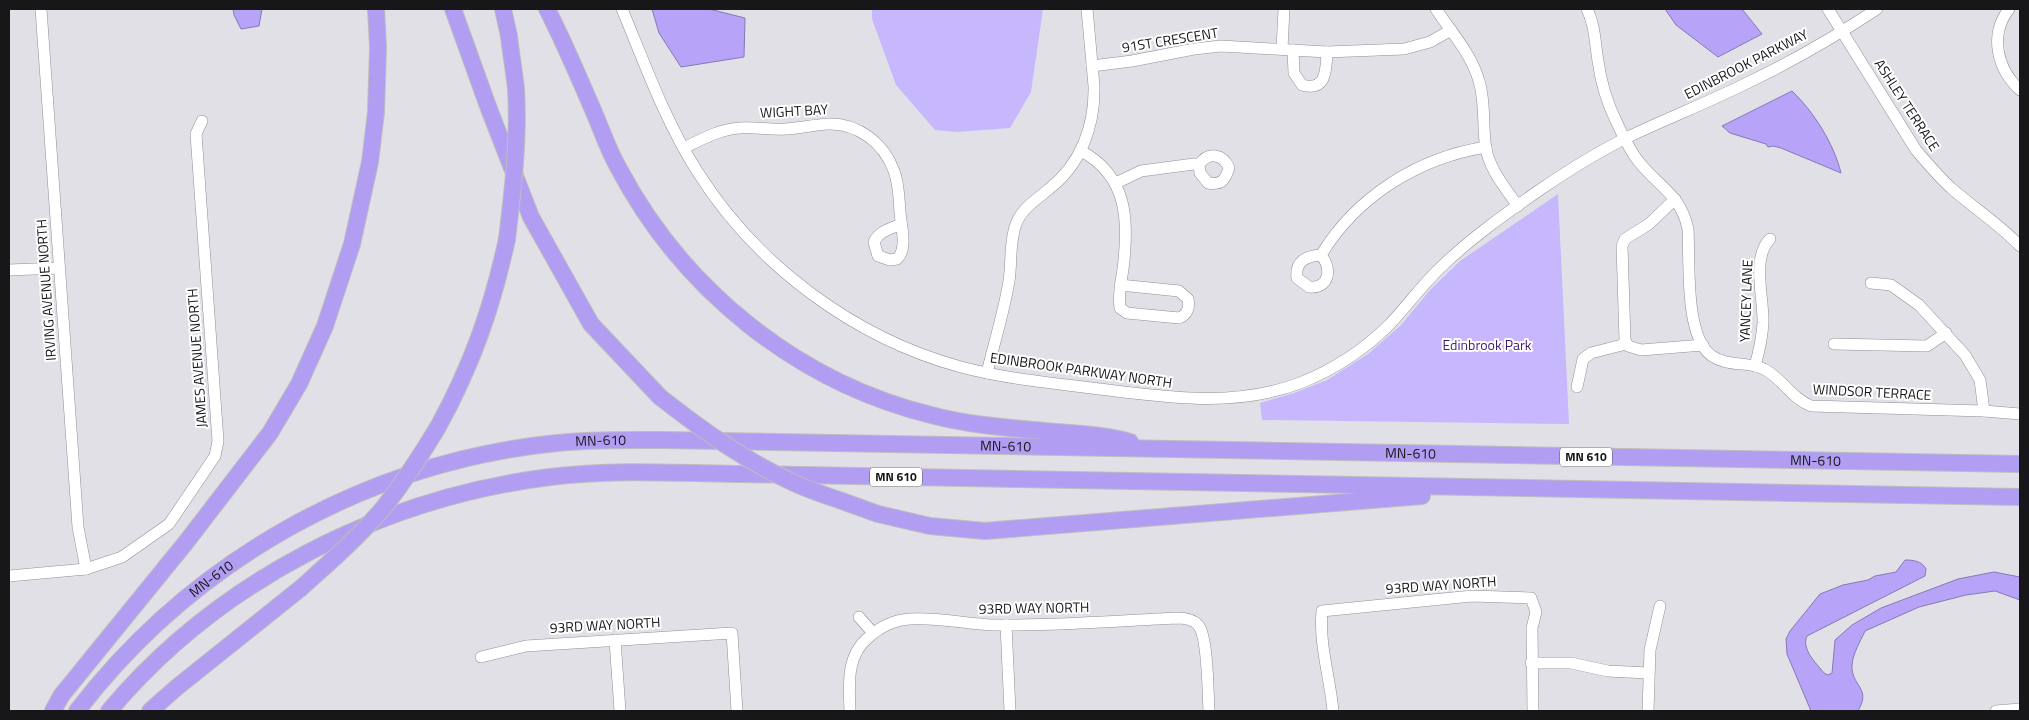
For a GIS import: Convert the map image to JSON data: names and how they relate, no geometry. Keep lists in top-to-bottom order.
{
  "streets": {
    "highway": ["MN-610", "MN 610"],
    "street": [
      "91ST CRESCENT",
      "EDINBROOK PARKWAY",
      "ASHLEY TERRACE",
      "WIGHT BAY",
      "IRVING AVENUE NORTH",
      "YANCEY LANE",
      "JAMES AVENUE NORTH",
      "EDINBROOK PARKWAY NORTH",
      "WINDSOR TERRACE",
      "93RD WAY NORTH"
    ]
  },
  "crossings": [
    ["EDINBROOK PARKWAY", "ASHLEY TERRACE"],
    ["EDINBROOK PARKWAY", "EDINBROOK PARKWAY NORTH"],
    ["EDINBROOK PARKWAY", "WINDSOR TERRACE"],
    ["WIGHT BAY", "EDINBROOK PARKWAY NORTH"],
    ["IRVING AVENUE NORTH", "JAMES AVENUE NORTH"],
    ["YANCEY LANE", "WINDSOR TERRACE"],
    ["EDINBROOK PARKWAY NORTH", "WINDSOR TERRACE"]
  ],
  "parks": ["Edinbrook Park"]
}
